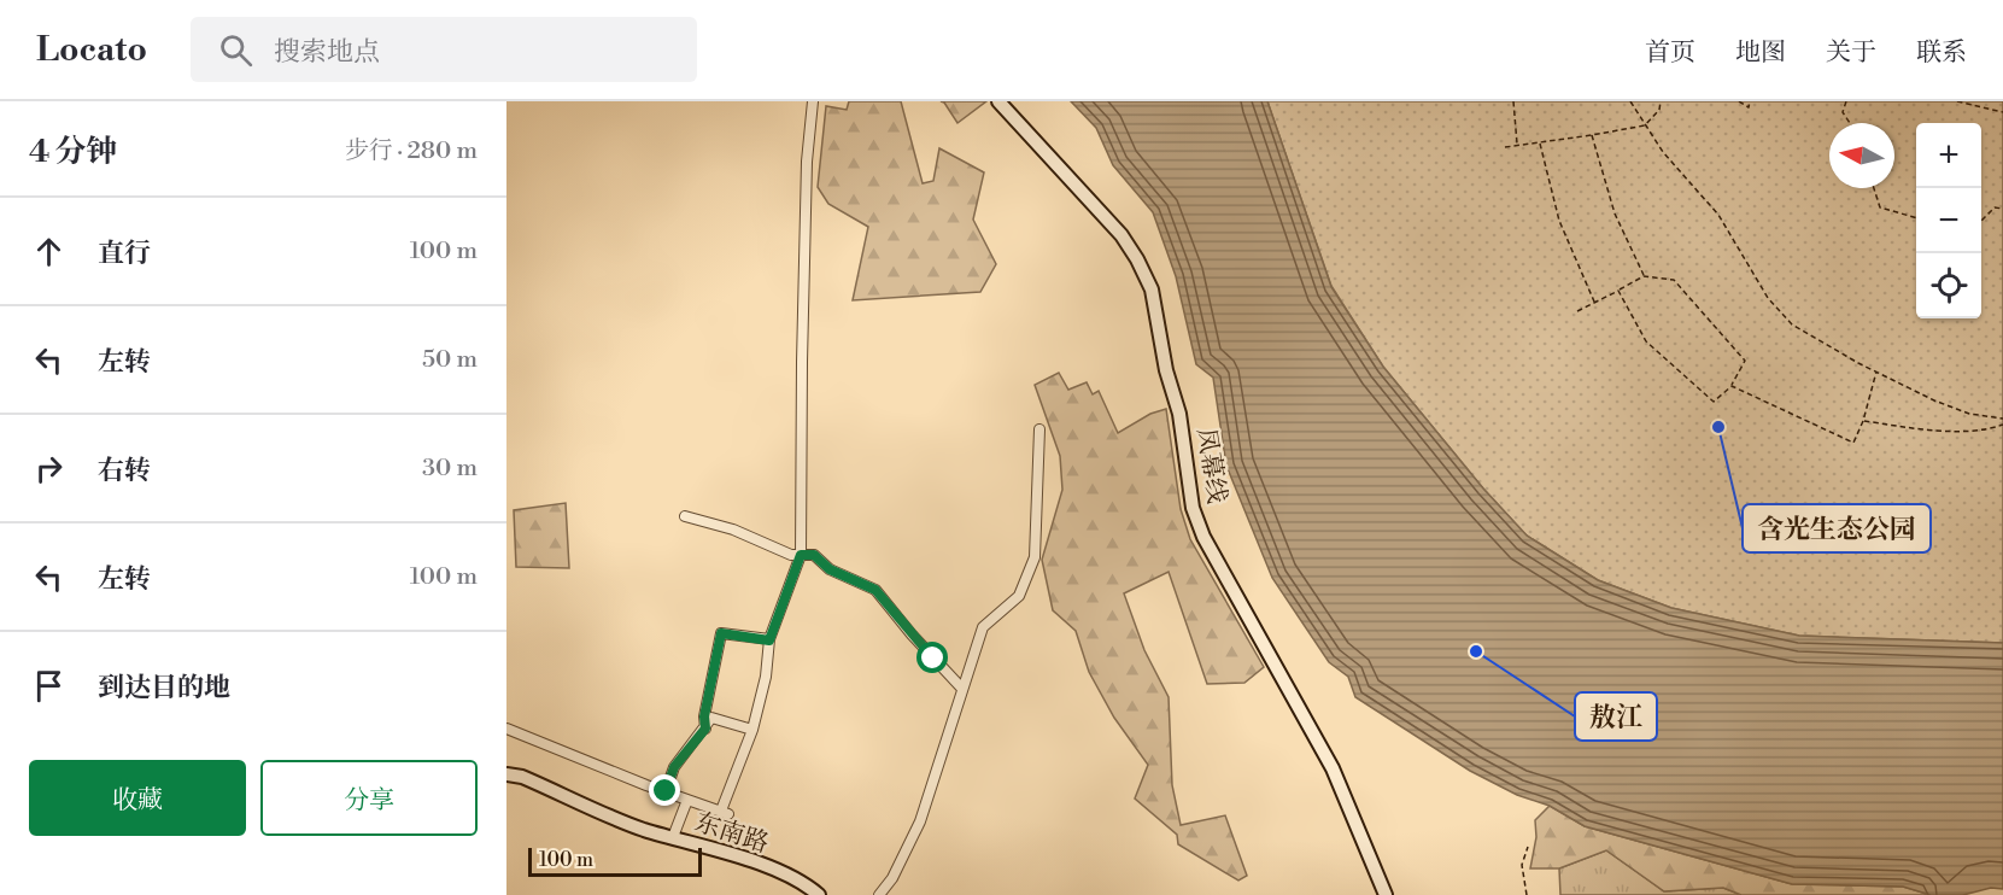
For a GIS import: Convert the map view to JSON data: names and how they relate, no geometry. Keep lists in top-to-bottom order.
{
  "streets": {
    "main road": ["凤幕线", "东南路"]
  },
  "places": ["含光生态公园", "敖江"],
  "scale_bar": "100 m",
  "north": "left",
  "page": {
    "header": "Locato",
    "search": "搜索地点",
    "nav": [
      "首页",
      "地图",
      "关于",
      "联系"
    ],
    "heading": ["4 分钟", "步行 · 280 m"],
    "map_buttons": ["+", "−"],
    "list": [
      ["直行", "100 m"],
      ["左转", "50 m"],
      ["右转", "30 m"],
      ["左转", "100 m"],
      "到达目的地"
    ],
    "buttons": ["收藏", "分享"],
    "scale": "100 m"
  }
}
